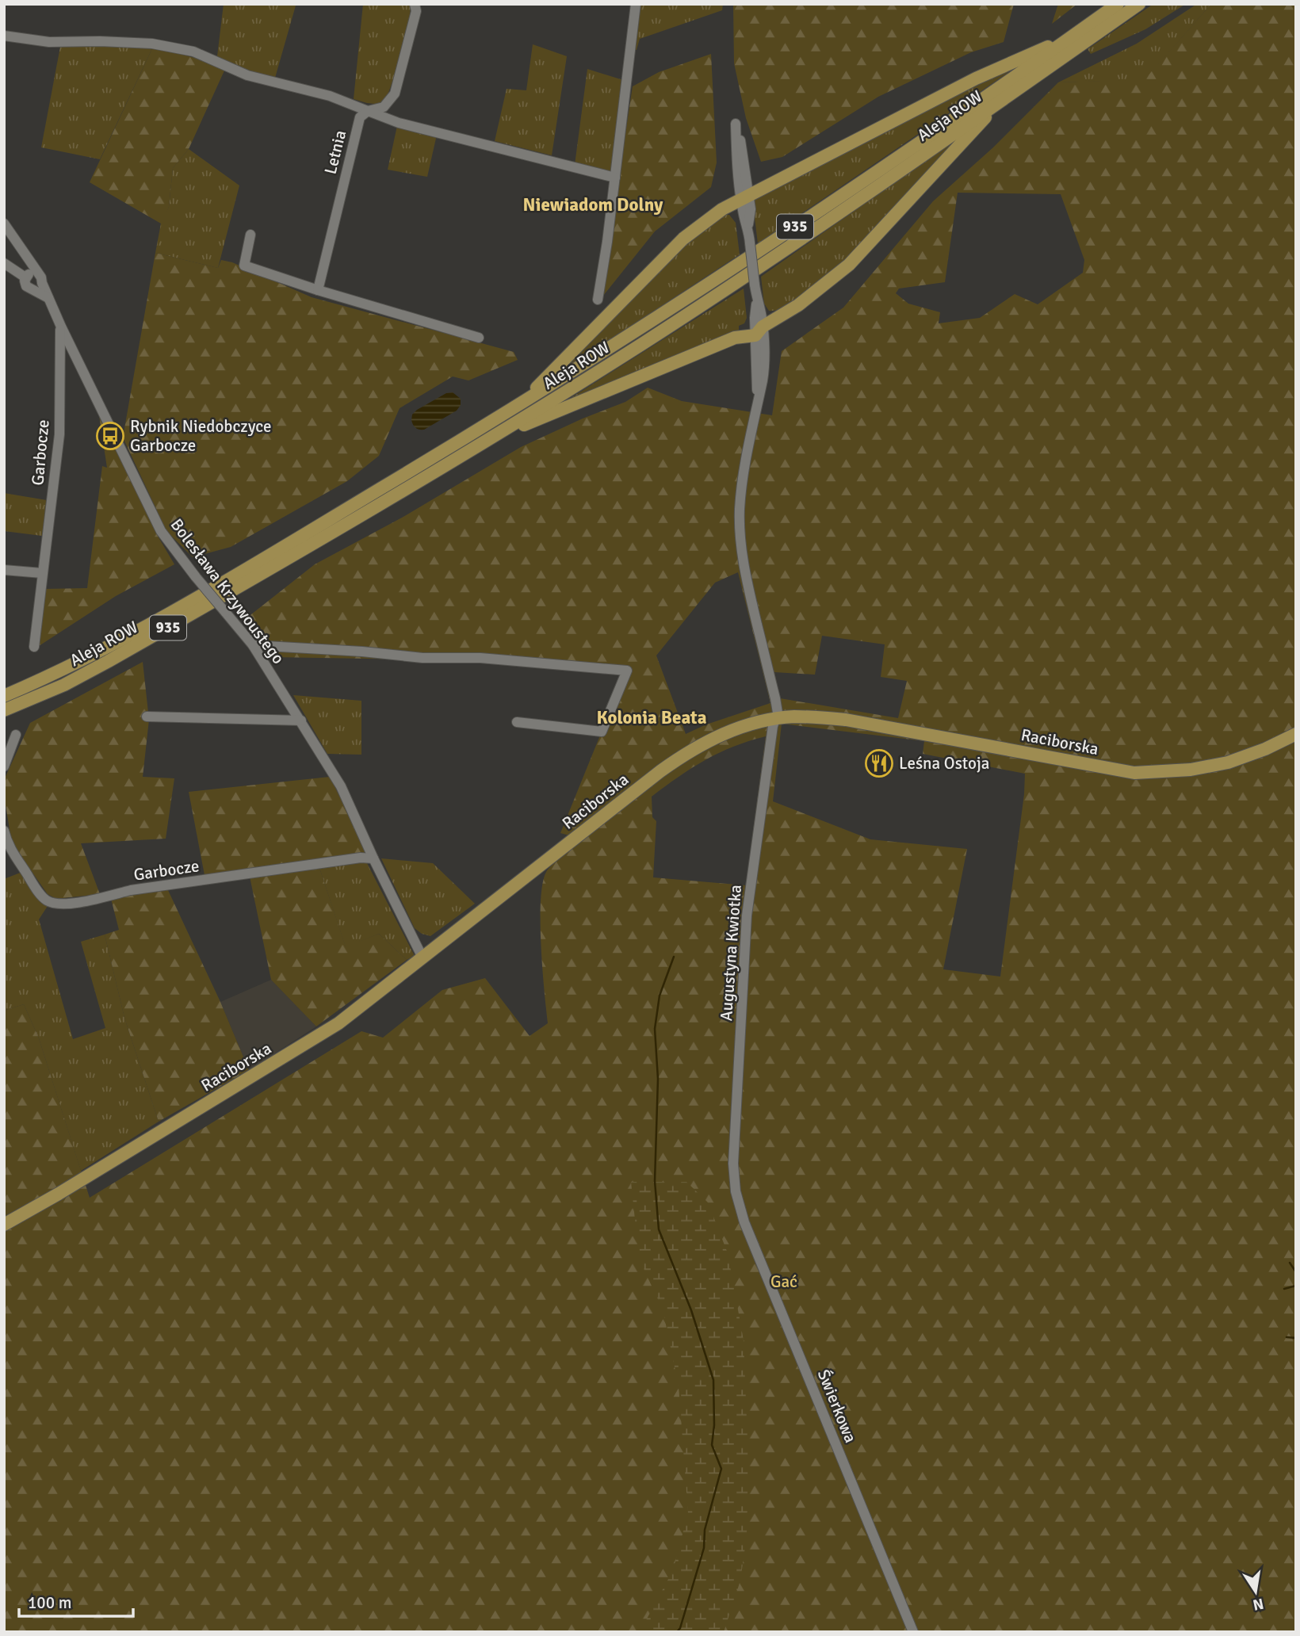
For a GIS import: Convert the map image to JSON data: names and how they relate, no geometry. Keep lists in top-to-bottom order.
{
  "streets": {
    "main road": ["Aleja ROW", "935", "Raciborska"],
    "street": [
      "Letnia",
      "Garbocze",
      "Bolesława Krzywoustego",
      "Augustyna Kwiotka",
      "Świerkowa"
    ]
  },
  "crossings": [
    ["Garbocze", "Bolesława Krzywoustego"],
    ["Bolesława Krzywoustego", "Raciborska"],
    ["Raciborska", "Augustyna Kwiotka"],
    ["Augustyna Kwiotka", "Świerkowa"]
  ],
  "districts": ["Niewiadom Dolny", "Kolonia Beata"],
  "parks": ["Gać"],
  "places": {
    "bus stop": ["Rybnik Niedobczyce Garbocze"],
    "restaurant": ["Leśna Ostoja"]
  },
  "scale_bar": "100 m",
  "north": "bottom"
}
